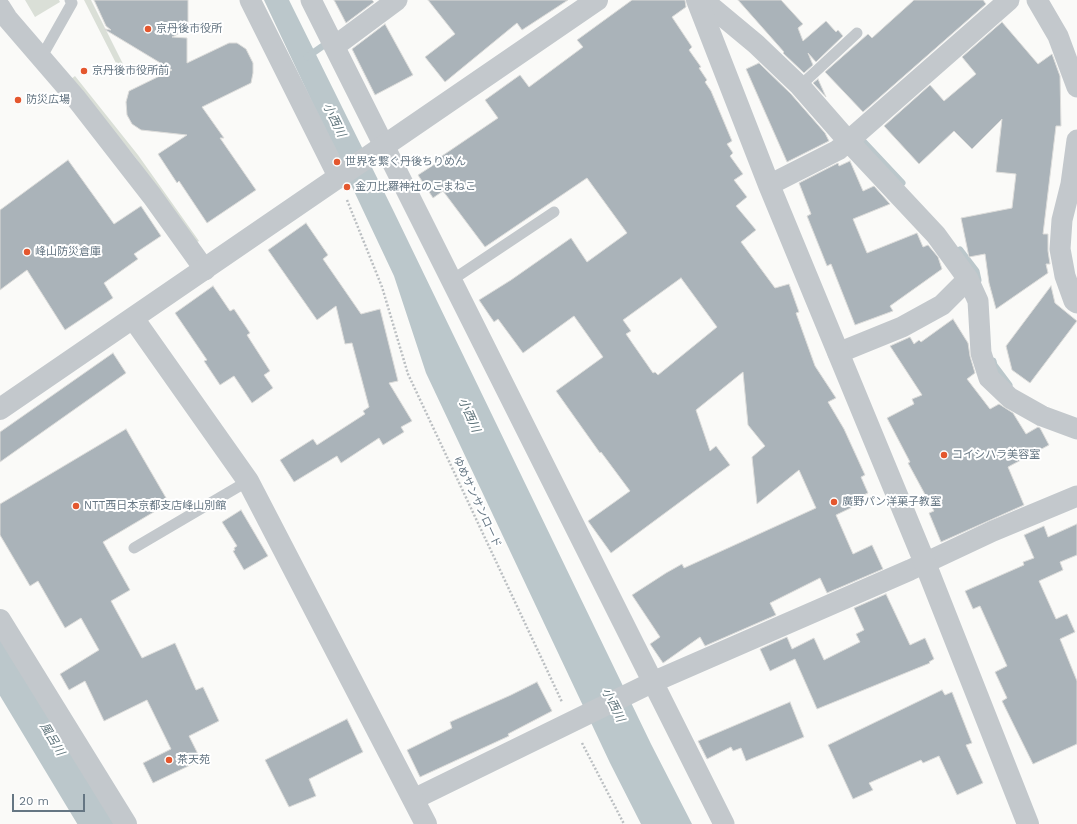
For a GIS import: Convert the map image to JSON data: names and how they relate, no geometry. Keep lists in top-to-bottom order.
{
  "streets": {
    "path": ["ゆめサンサンロード"]
  },
  "water": ["小西川", "風呂川"],
  "places": [
    "京丹後市役所",
    "京丹後市役所前",
    "防災広場",
    "世界を繋ぐ丹後ちりめん",
    "金刀比羅神社のこまねこ",
    "峰山防災倉庫",
    "コイシハラ美容室",
    "廣野パン洋菓子教室",
    "NTT西日本京都支店峰山別館",
    "茶天苑"
  ],
  "scale_bar": "20 m"
}
